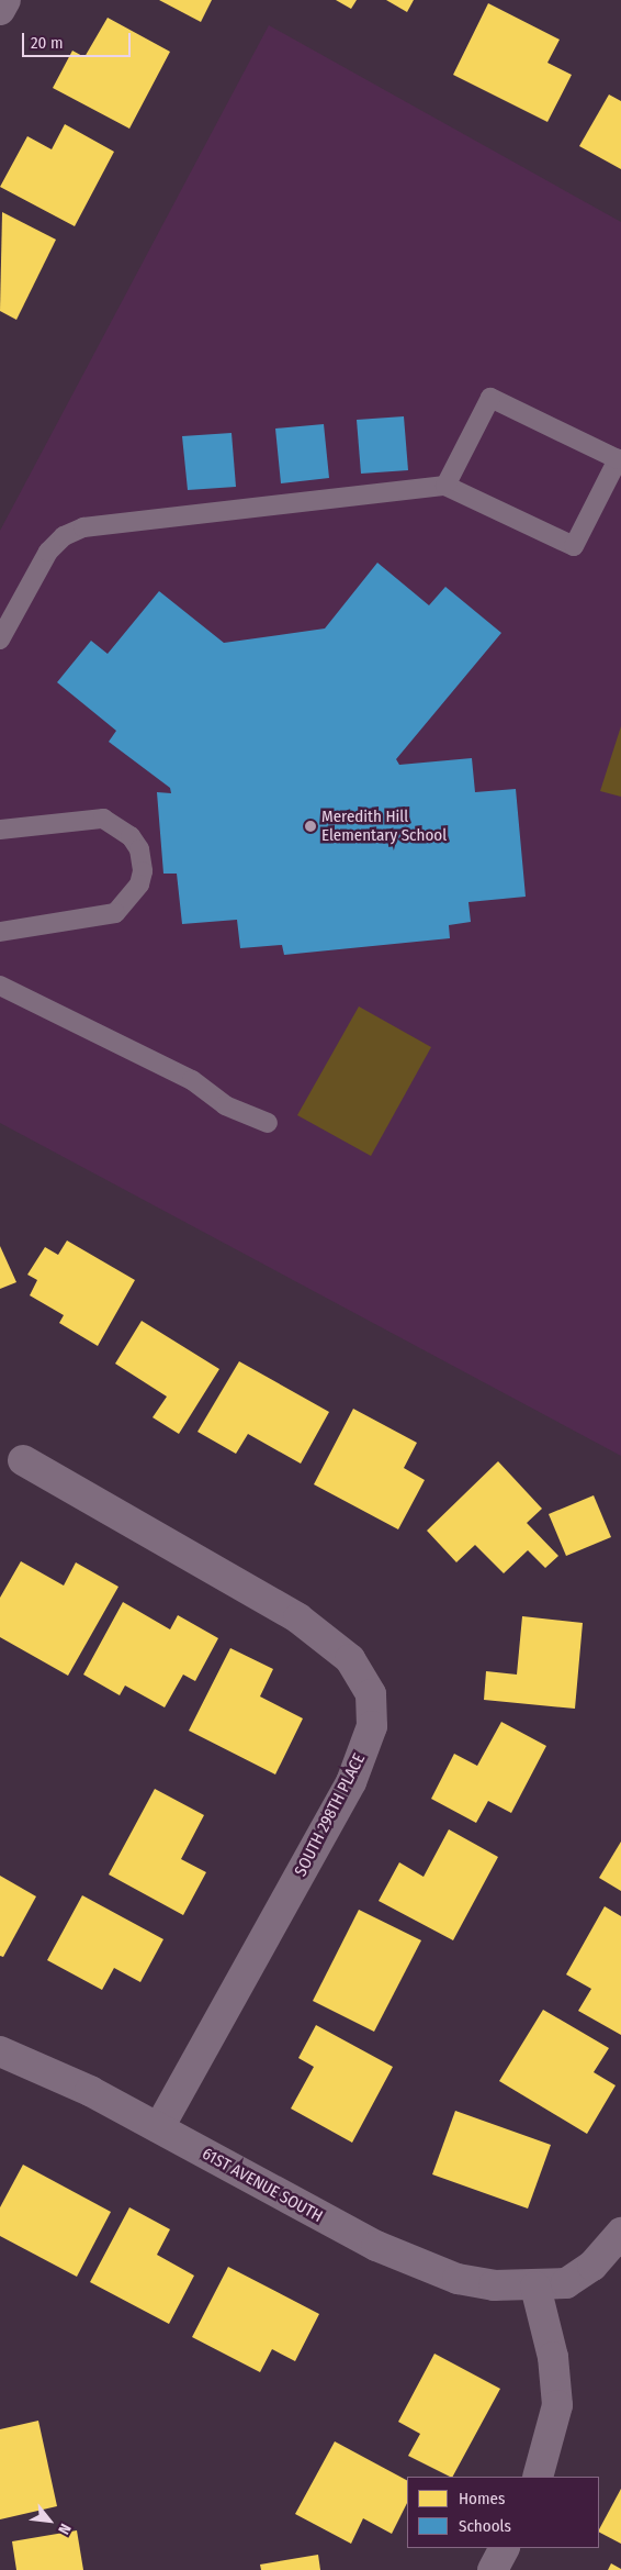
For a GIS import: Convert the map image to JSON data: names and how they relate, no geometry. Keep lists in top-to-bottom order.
{
  "streets": {
    "street": ["SOUTH 298TH PLACE", "61ST AVENUE SOUTH"]
  },
  "crossings": [
    ["SOUTH 298TH PLACE", "61ST AVENUE SOUTH"]
  ],
  "places": ["Meredith Hill Elementary School"],
  "legend": ["Homes", "Schools"],
  "scale_bar": "20 m",
  "north": "bottom right"
}
